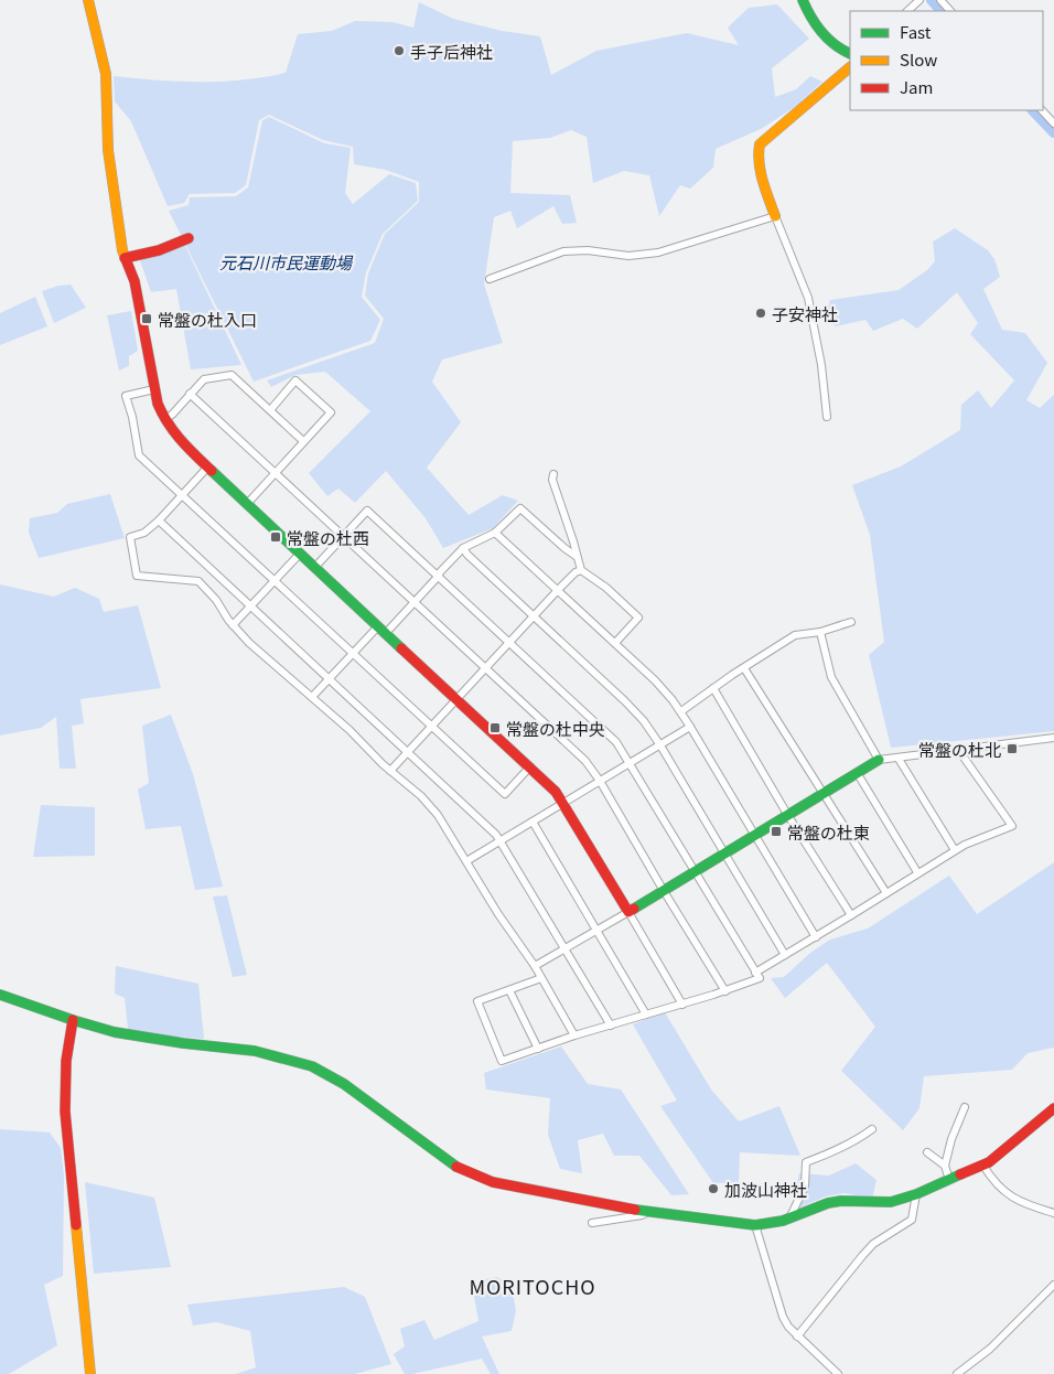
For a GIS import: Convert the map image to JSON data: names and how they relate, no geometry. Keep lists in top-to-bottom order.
{
  "districts": ["MORITOCHO"],
  "parks": ["元石川市民運動場"],
  "places": {
    "other": ["手子后神社", "子安神社", "加波山神社"],
    "transit": [
      "常盤の杜入口",
      "常盤の杜西",
      "常盤の杜中央",
      "常盤の杜北",
      "常盤の杜東"
    ]
  },
  "legend": ["Fast", "Slow", "Jam"]
}
